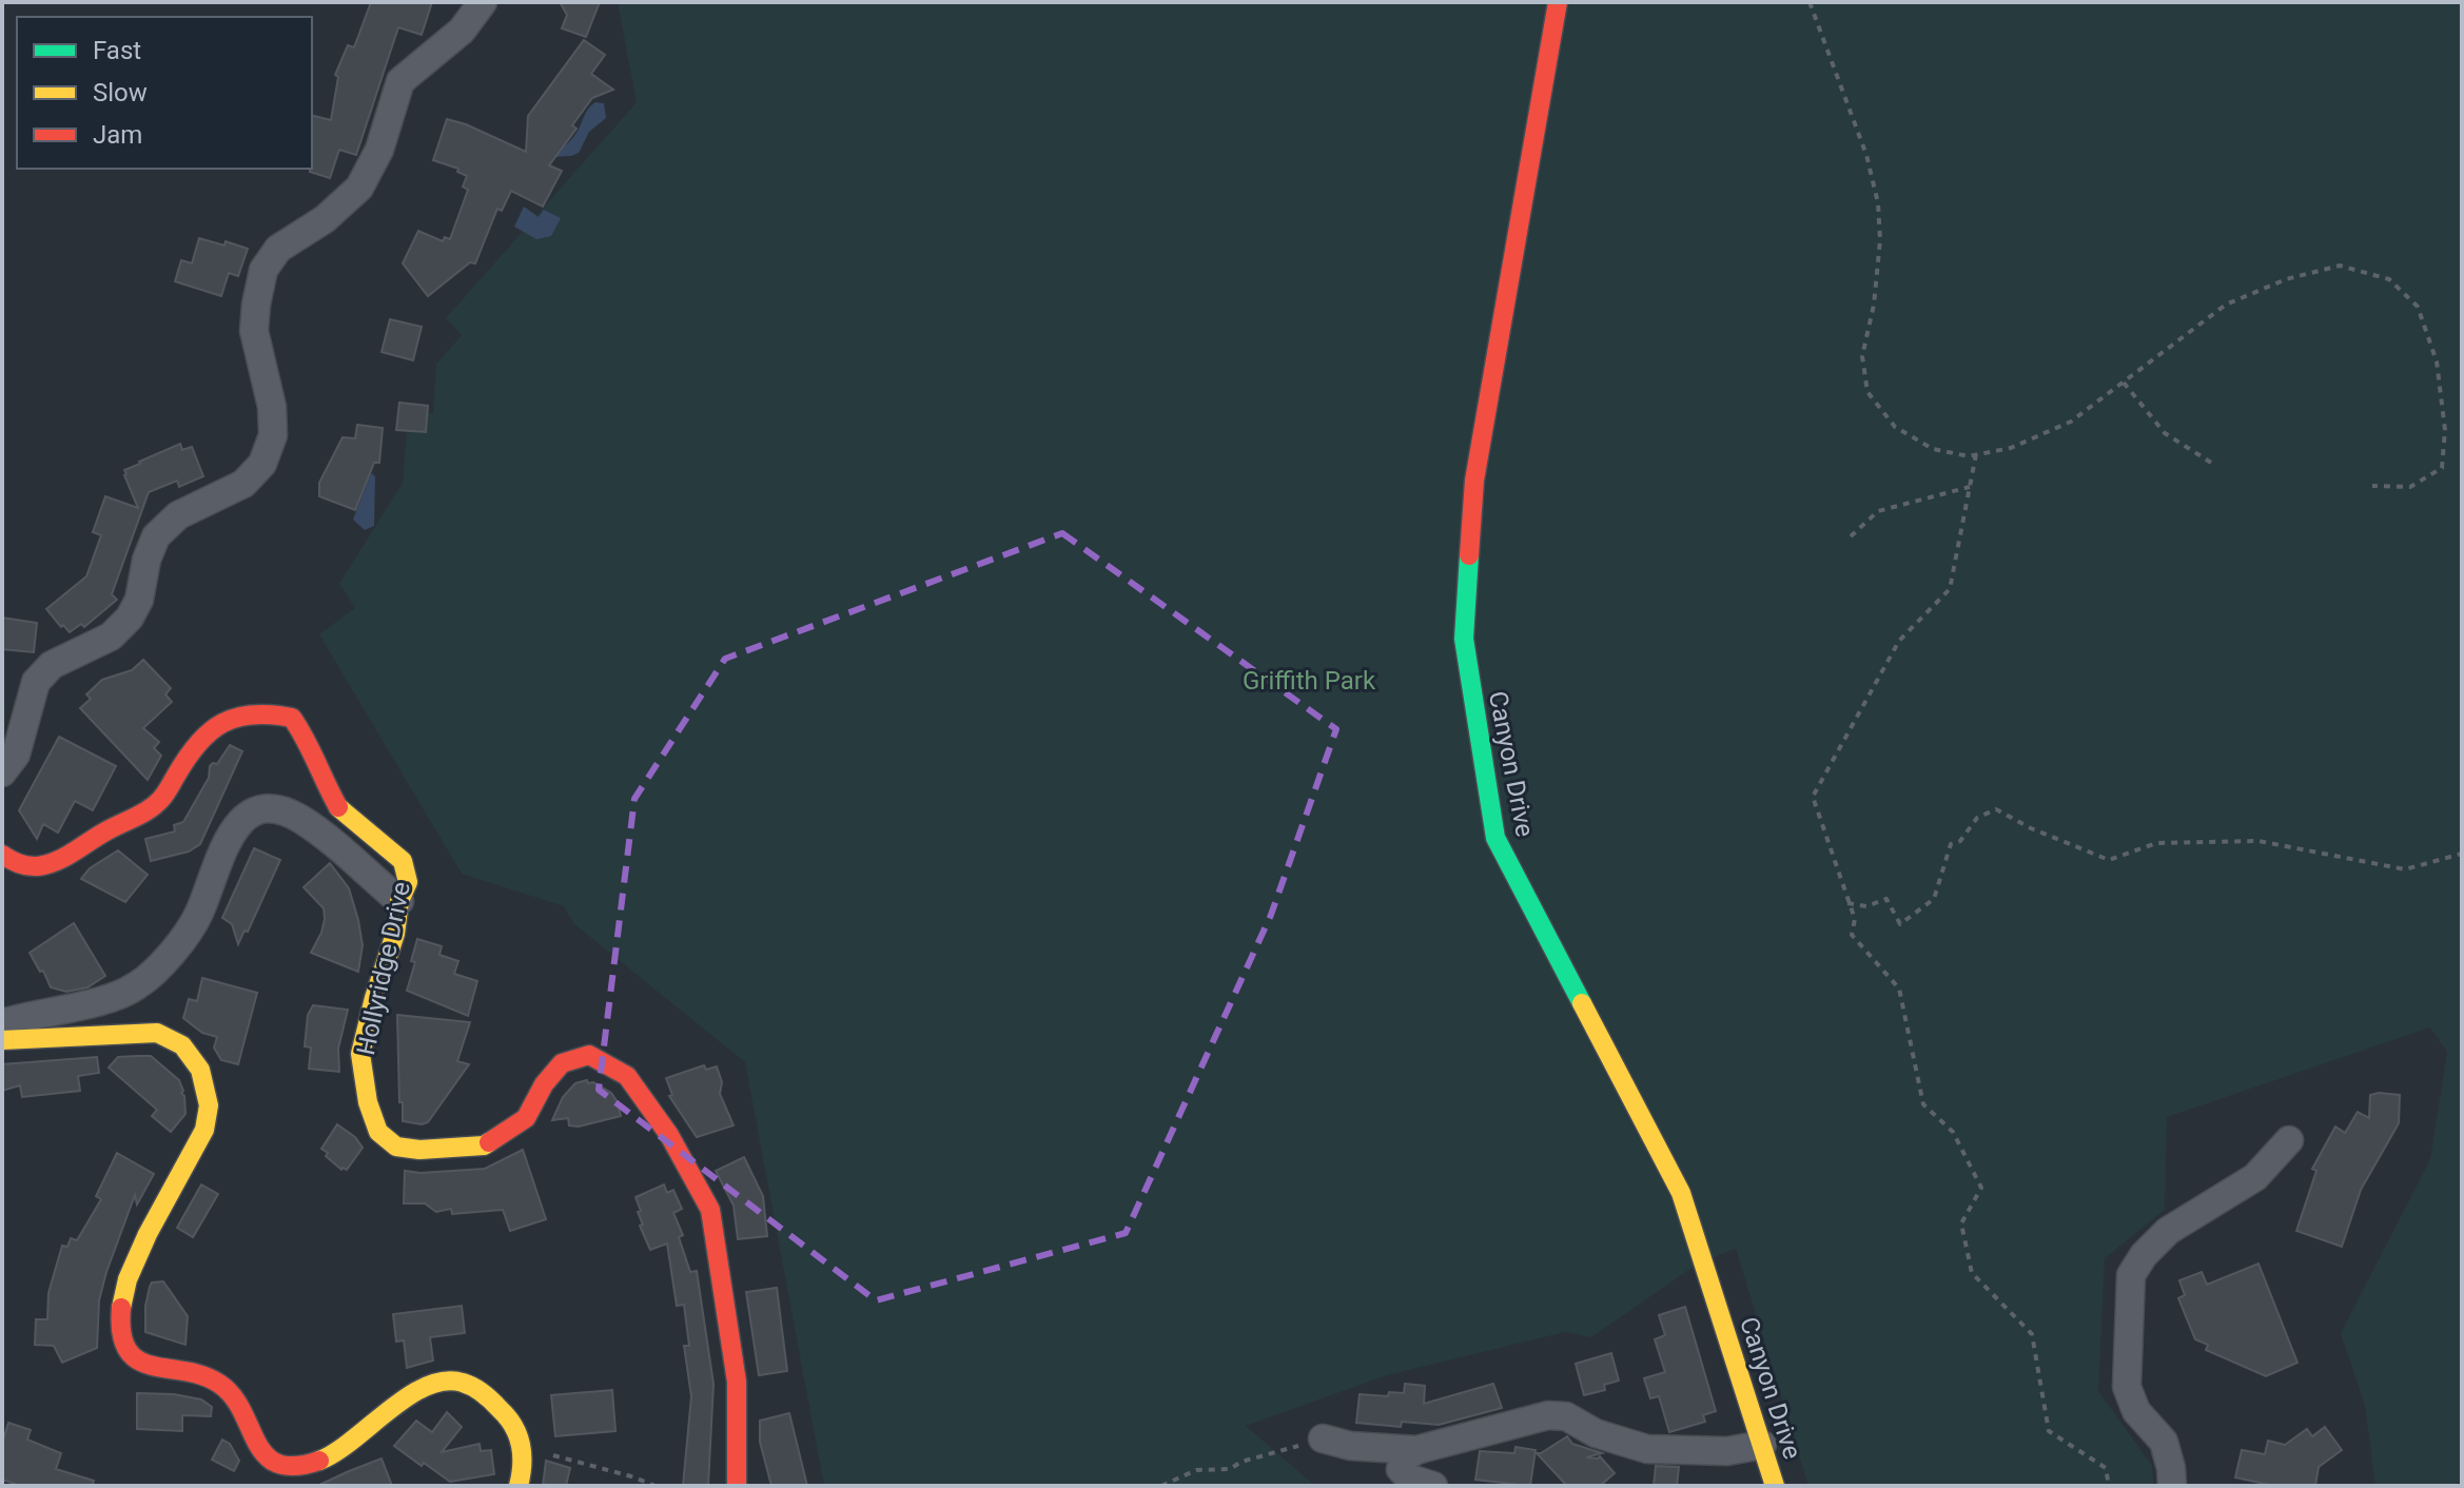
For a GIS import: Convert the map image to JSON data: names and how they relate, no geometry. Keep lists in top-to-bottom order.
{
  "streets": {
    "street": ["Canyon Drive", "Hollyridge Drive"]
  },
  "parks": ["Griffith Park"],
  "legend": ["Fast", "Slow", "Jam"]
}
